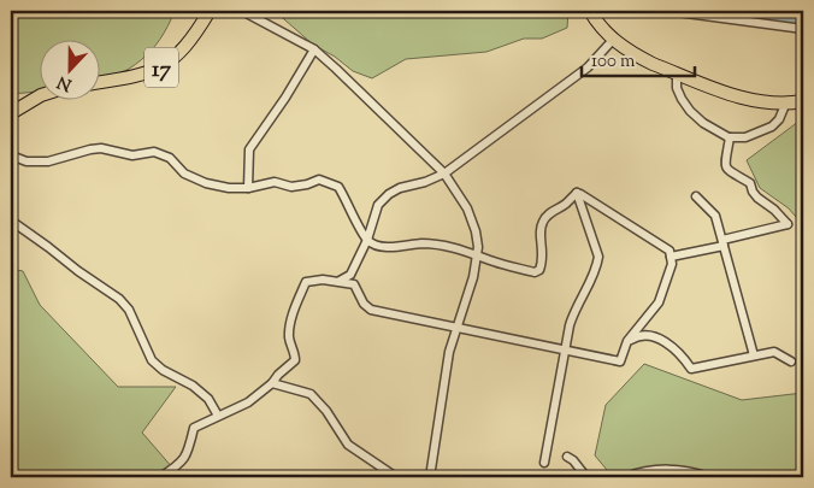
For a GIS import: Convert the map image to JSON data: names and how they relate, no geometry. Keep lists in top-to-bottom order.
{
  "streets": {
    "main road": ["17"]
  },
  "scale_bar": "100 m",
  "north": "bottom"
}
